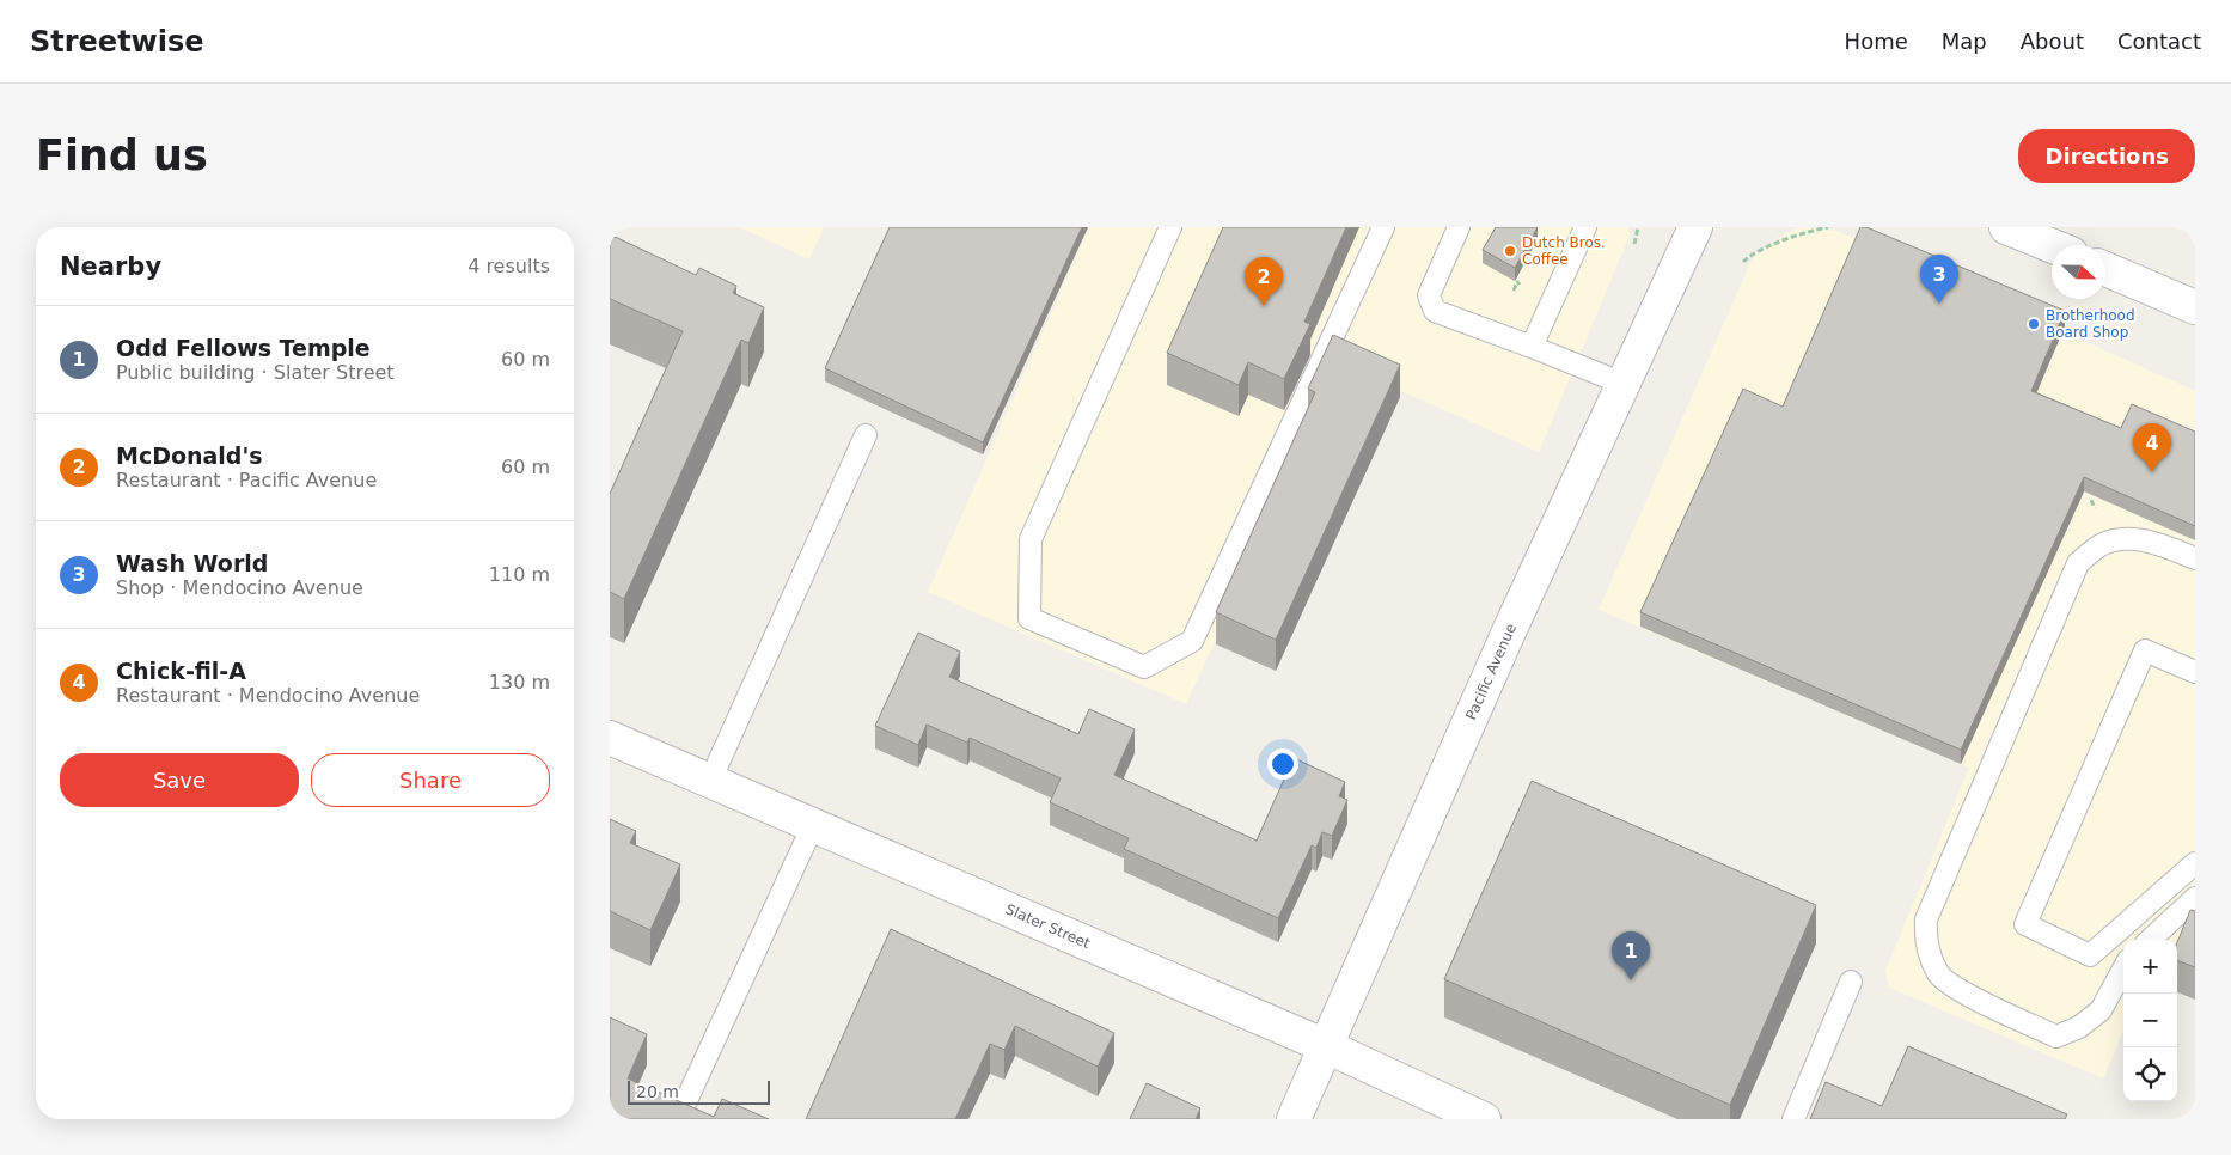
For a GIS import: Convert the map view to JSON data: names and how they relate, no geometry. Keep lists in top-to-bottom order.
{
  "streets": {
    "street": ["Pacific Avenue", "Slater Street"]
  },
  "crossings": [
    ["Pacific Avenue", "Slater Street"]
  ],
  "places": ["Dutch Bros. Coffee", "Brotherhood Board Shop"],
  "scale_bar": "20 m",
  "north": "right",
  "page": {
    "header": "Streetwise",
    "nav": [
      "Home",
      "Map",
      "About",
      "Contact"
    ],
    "buttons": [
      "Directions",
      ["Save", "Share"]
    ],
    "title": "Find us",
    "heading": ["Nearby", "4 results"],
    "pins": [
      "3",
      "2",
      "4",
      "1"
    ],
    "list": [
      {
        "mark": "1",
        "name": "Odd Fellows Temple",
        "note": "Public building · Slater Street",
        "value": "60 m"
      },
      {
        "mark": "2",
        "name": "McDonald's",
        "note": "Restaurant · Pacific Avenue",
        "value": "60 m"
      },
      {
        "mark": "3",
        "name": "Wash World",
        "note": "Shop · Mendocino Avenue",
        "value": "110 m"
      },
      {
        "mark": "4",
        "name": "Chick-fil-A",
        "note": "Restaurant · Mendocino Avenue",
        "value": "130 m"
      }
    ],
    "map_buttons": ["+", "−"],
    "scale": "20 m"
  }
}
